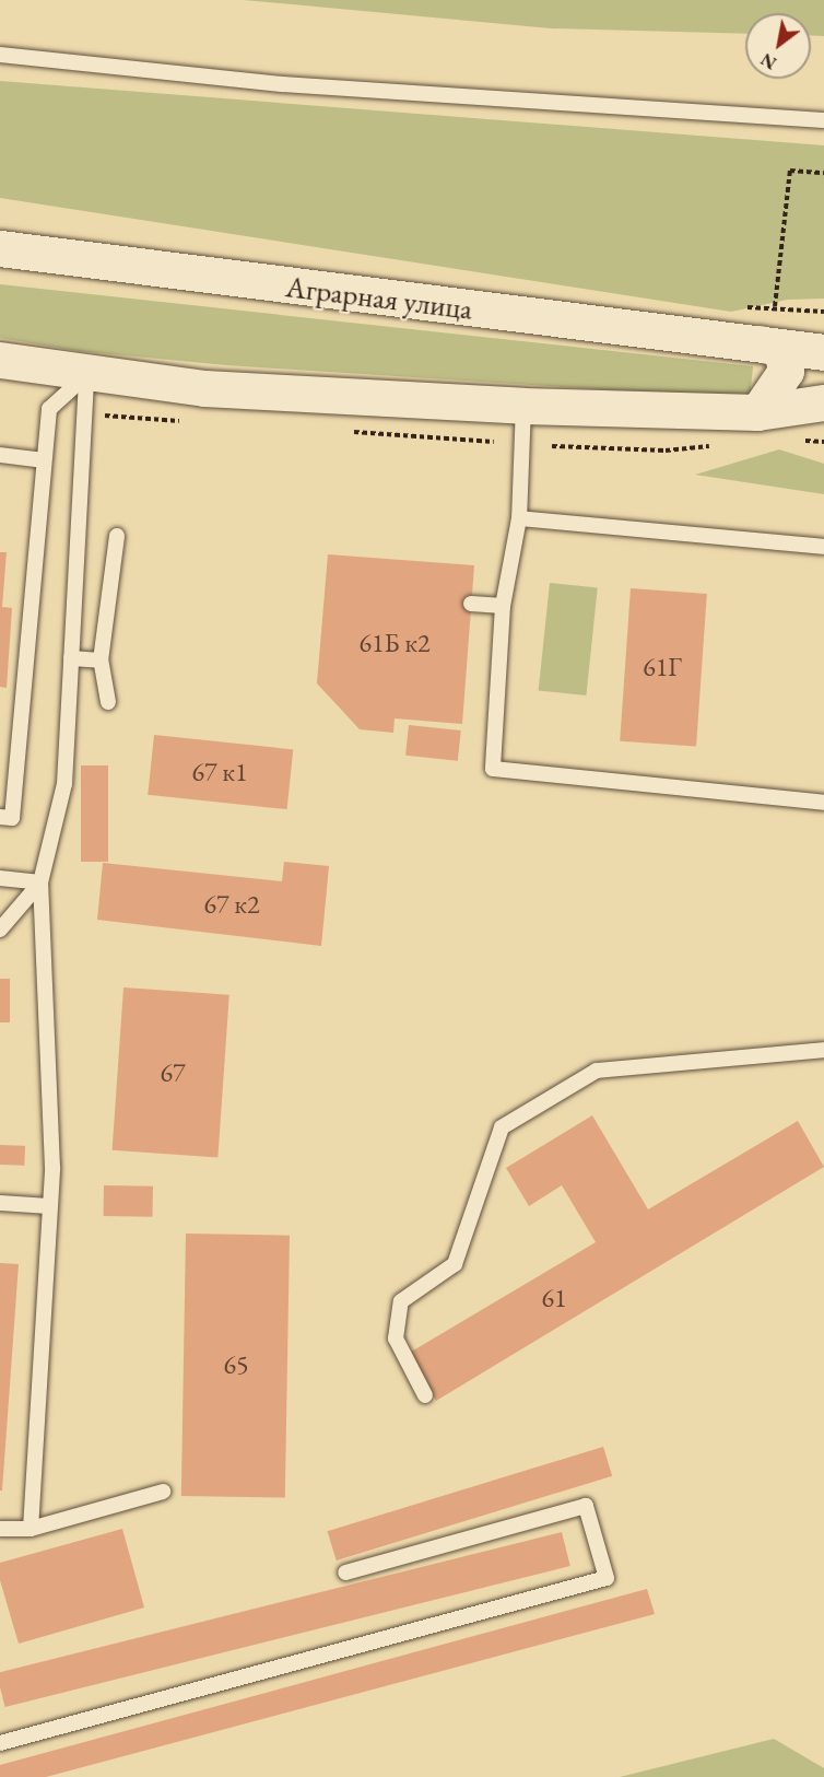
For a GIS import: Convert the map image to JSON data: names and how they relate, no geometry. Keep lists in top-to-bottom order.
{
  "streets": {
    "street": ["Аграрная улица"]
  },
  "house_numbers": [
    "61Б к2",
    "61Г",
    "67 к1",
    "67 к2",
    "67",
    "61",
    "65"
  ],
  "north": "bottom left"
}
